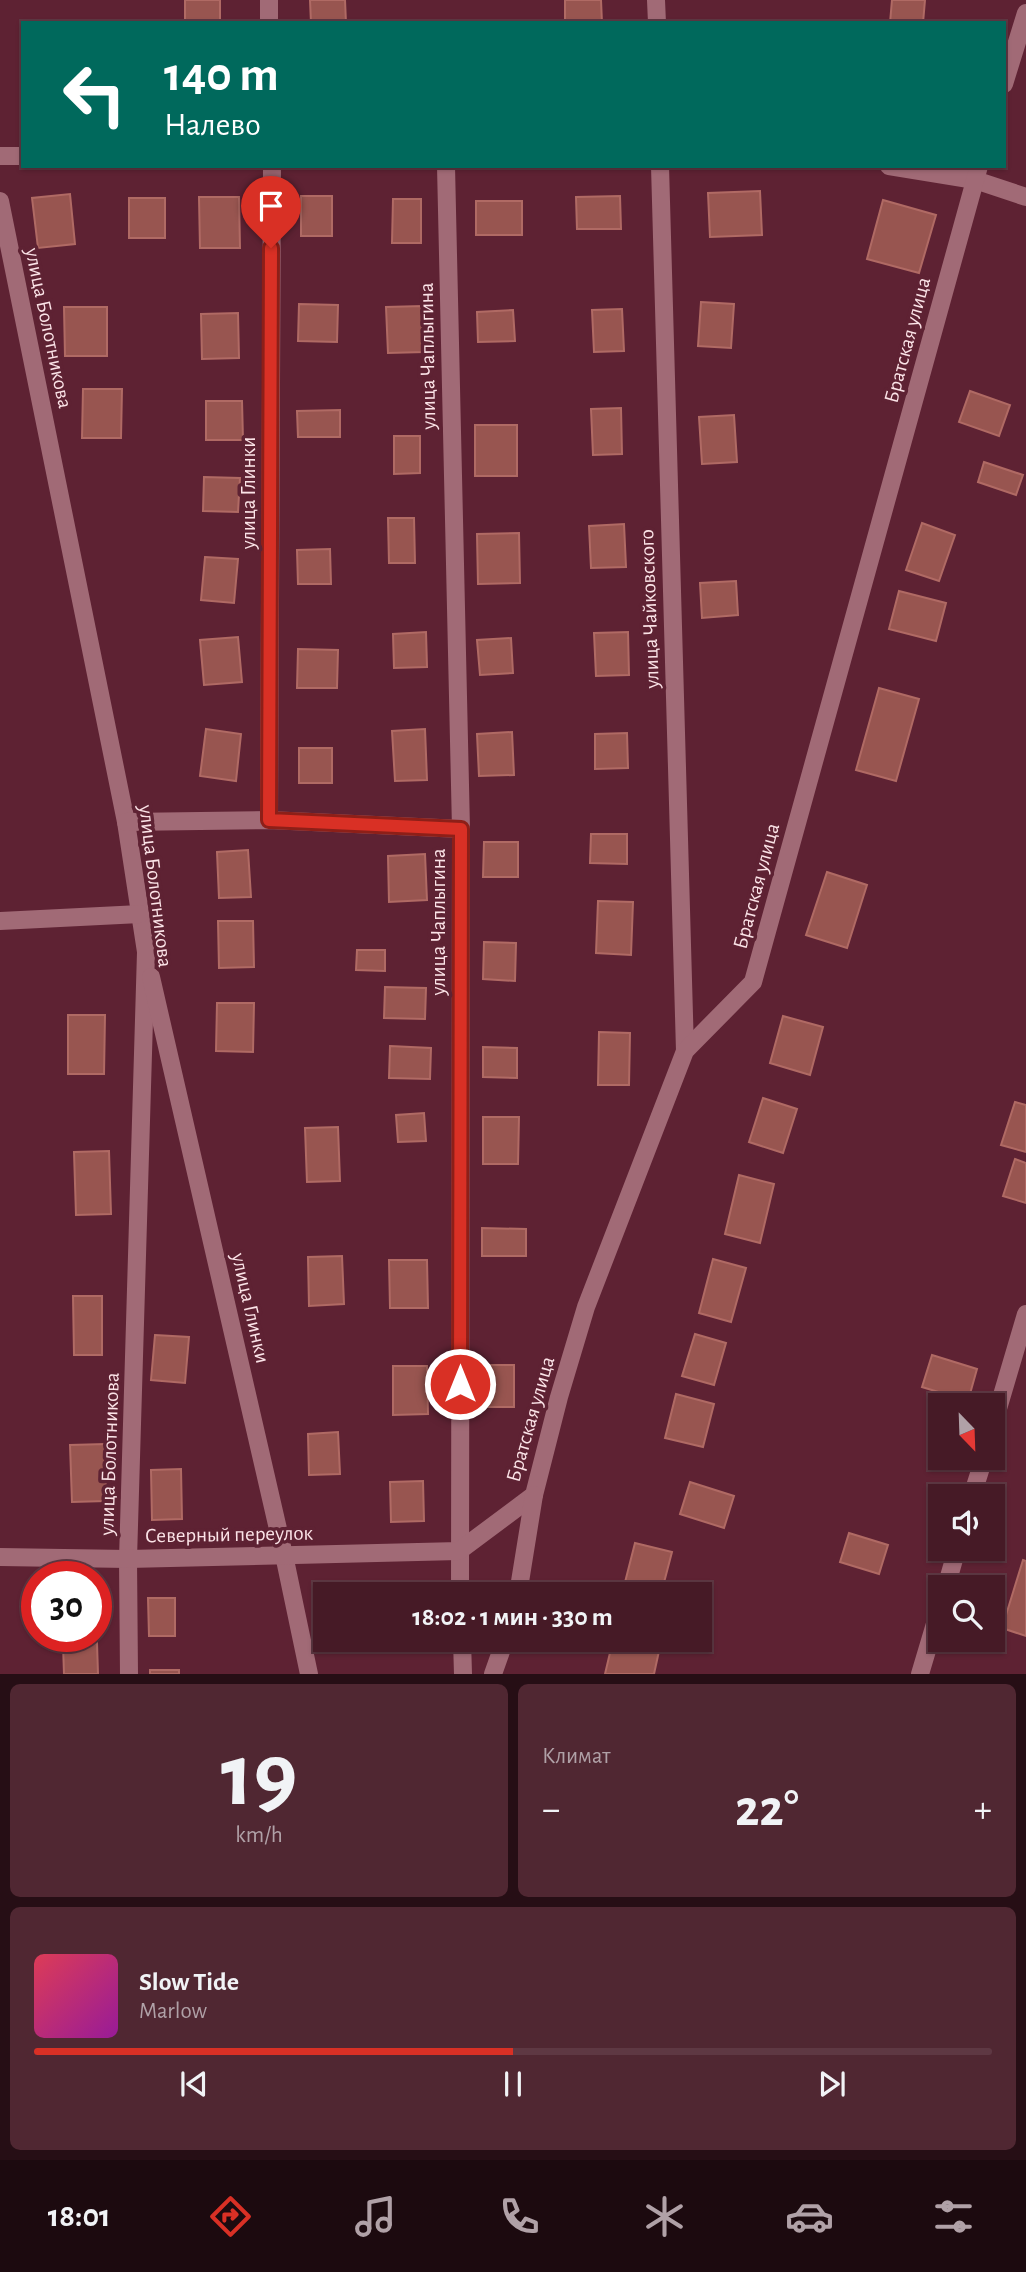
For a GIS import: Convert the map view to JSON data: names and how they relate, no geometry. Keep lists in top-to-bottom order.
{
  "streets": {
    "street": [
      "улица Болотникова",
      "Братская улица",
      "улица Чаплыгина",
      "улица Глинки",
      "улица Чайковского",
      "Северный переулок"
    ]
  },
  "crossings": [
    ["улица Болотникова", "улица Глинки"],
    ["улица Болотникова", "Северный переулок"],
    ["Братская улица", "улица Чаплыгина"],
    ["Братская улица", "улица Чайковского"],
    ["Братская улица", "Северный переулок"],
    ["улица Чаплыгина", "Северный переулок"],
    ["улица Глинки", "Северный переулок"]
  ],
  "north": "bottom right",
  "page": {
    "turn": ["140 m", "Налево"],
    "limit": "30",
    "trip": "18:02 · 1 мин · 330 m",
    "tile": [
      ["19", "km/h"],
      "Климат"
    ],
    "heat": ["−", "22°", "+"],
    "song": ["Slow Tide", "Marlow"],
    "tabs": "18:01"
  }
}
